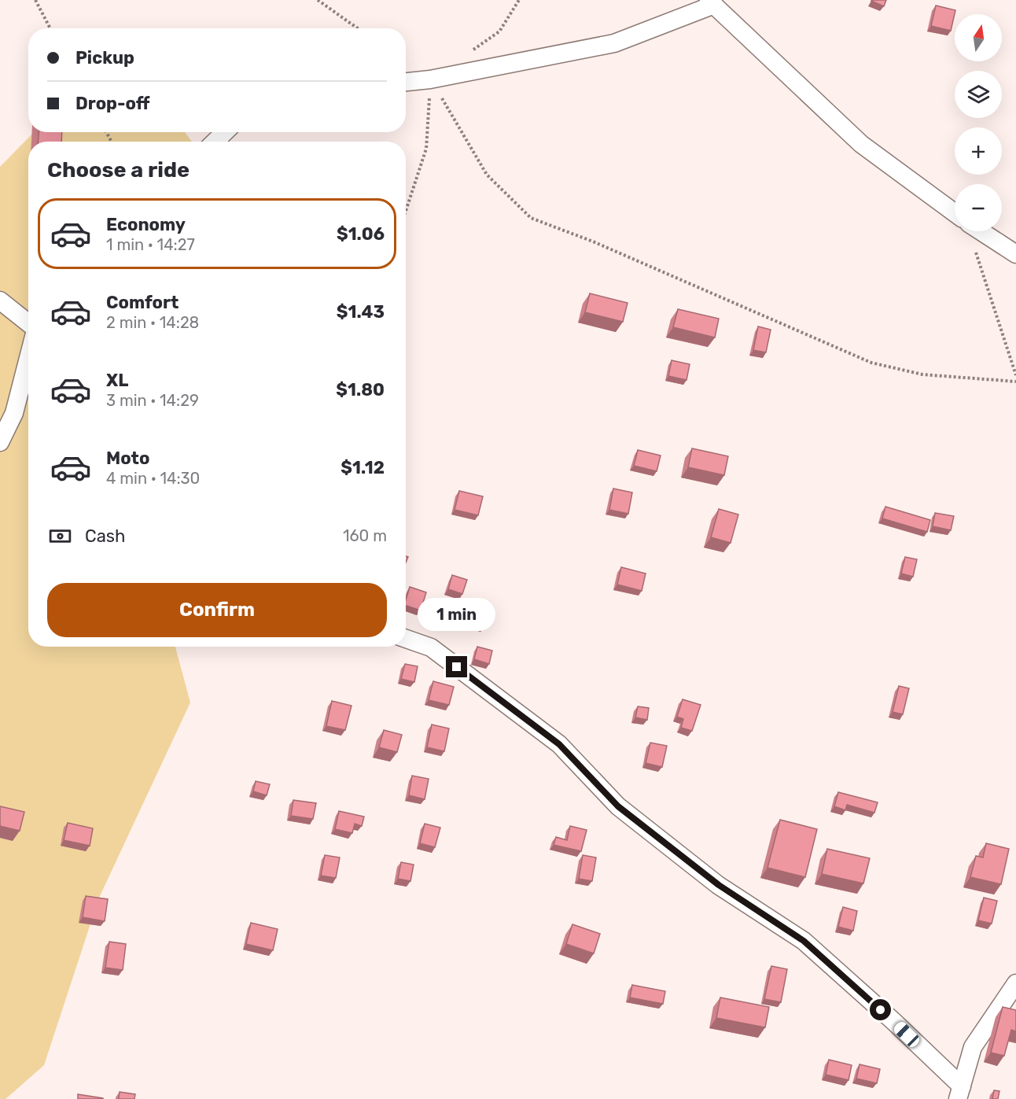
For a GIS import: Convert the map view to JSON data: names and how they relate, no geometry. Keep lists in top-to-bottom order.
{
  "north": "top",
  "page": {
    "map_buttons": ["+", "−"],
    "banner": ["Pickup", "Drop-off"],
    "heading": "Choose a ride",
    "list": [
      {
        "name": "Economy",
        "note": "1 min · 14:27",
        "value": "$1.06"
      },
      {
        "name": "Comfort",
        "note": "2 min · 14:28",
        "value": "$1.43"
      },
      {
        "name": "XL",
        "note": "3 min · 14:29",
        "value": "$1.80"
      },
      {
        "name": "Moto",
        "note": "4 min · 14:30",
        "value": "$1.12"
      }
    ],
    "pay": ["Cash", "160 m"],
    "buttons": "Confirm",
    "bubble": "1 min"
  }
}
